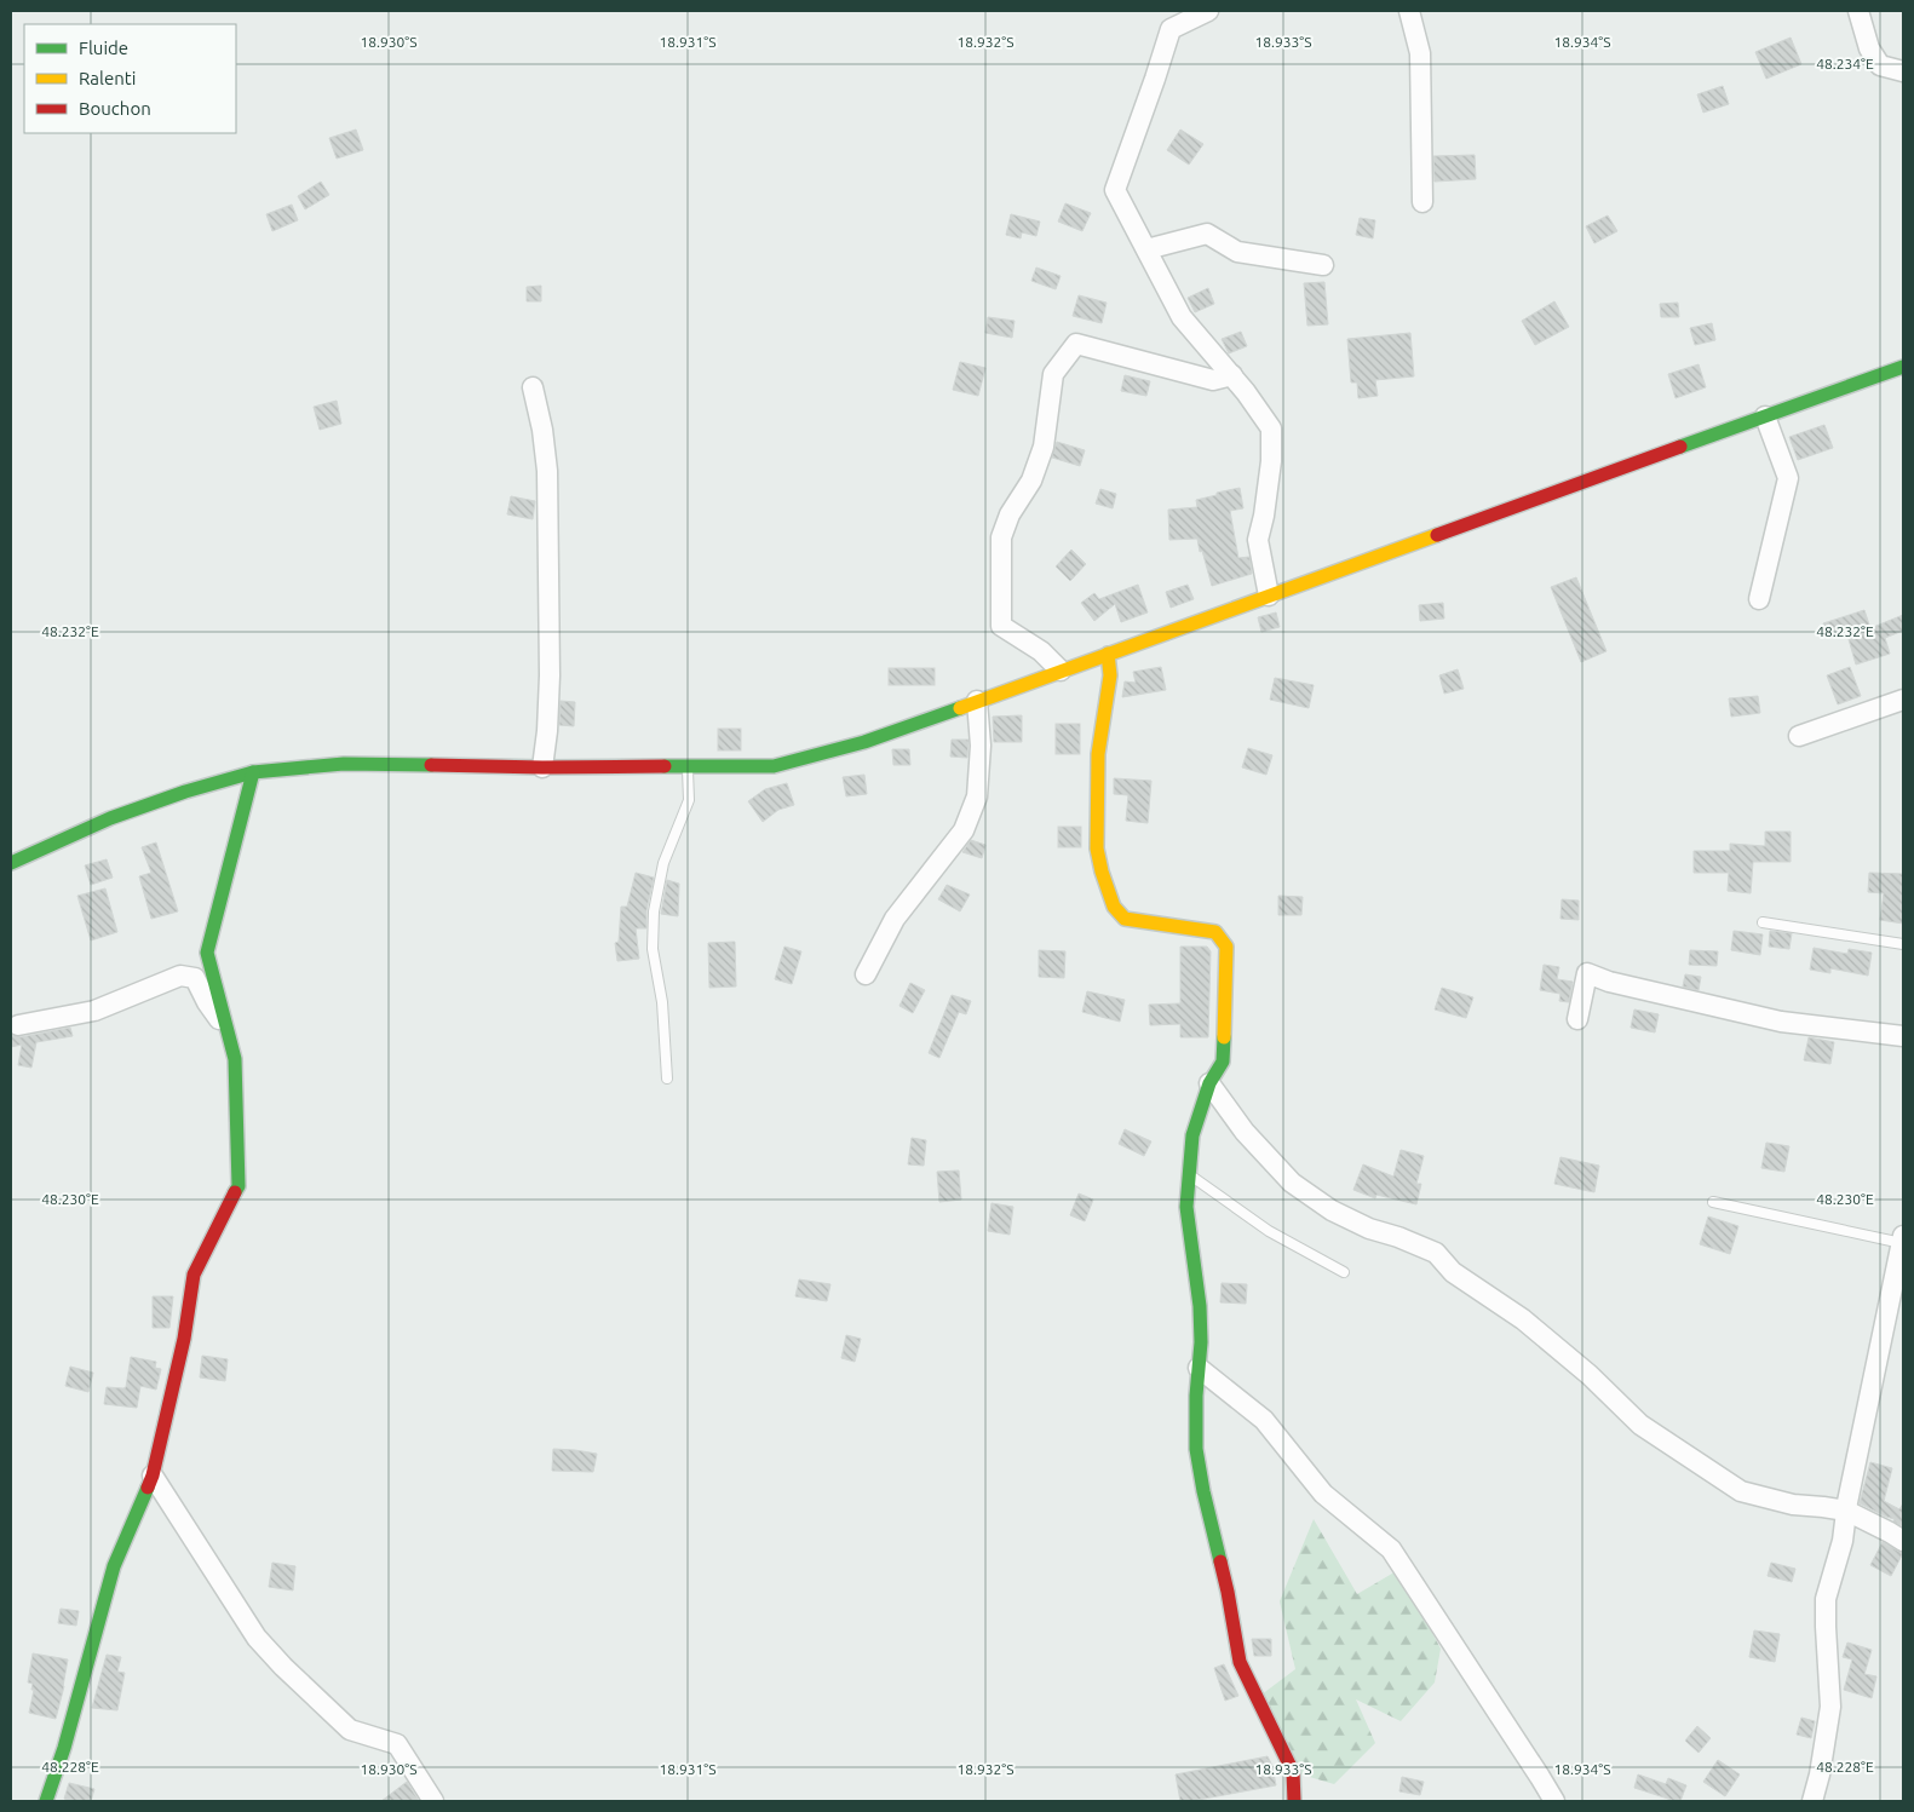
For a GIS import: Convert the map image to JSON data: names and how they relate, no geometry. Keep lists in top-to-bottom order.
{
  "legend": ["Fluide", "Ralenti", "Bouchon"],
  "coordinates": [
    "18.930°S",
    "18.931°S",
    "18.932°S",
    "18.933°S",
    "18.934°S",
    "48.234°E",
    "48.232°E",
    "48.230°E",
    "48.228°E"
  ]
}
